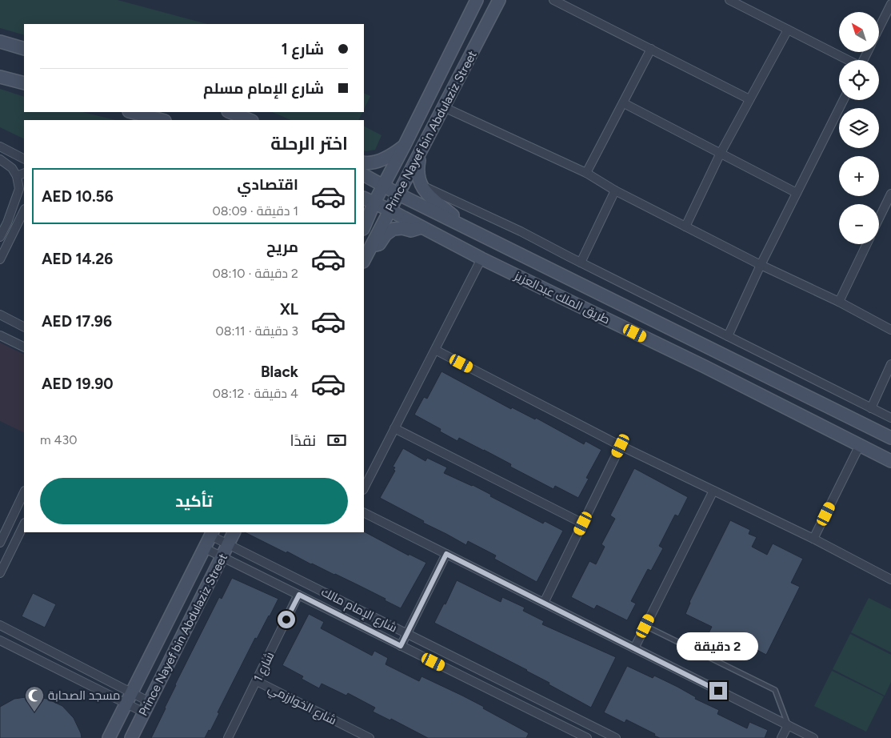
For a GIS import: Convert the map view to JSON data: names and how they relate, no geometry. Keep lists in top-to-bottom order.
{
  "streets": {
    "main road": ["Prince Nayef bin Abdulaziz Street", "طريق الملك عبدالعزيز"],
    "street": ["شارع الإمام مالك", "شارع 1", "شارع الخوارزمي"]
  },
  "crossings": [
    ["Prince Nayef bin Abdulaziz Street", "طريق الملك عبدالعزيز"],
    ["Prince Nayef bin Abdulaziz Street", "شارع الإمام مالك"],
    ["شارع الإمام مالك", "شارع 1"],
    ["شارع 1", "شارع الخوارزمي"]
  ],
  "places": {
    "mosque": ["مسجد الصحابة"]
  },
  "north": "top left",
  "page": {
    "map_buttons": ["+", "−"],
    "banner": ["شارع 1", "شارع الإمام مسلم"],
    "heading": "اختر الرحلة",
    "list": [
      {
        "name": "اقتصادي",
        "note": "1 دقيقة · 08:09",
        "value": "AED 10.56"
      },
      {
        "name": "مريح",
        "note": "2 دقيقة · 08:10",
        "value": "AED 14.26"
      },
      {
        "name": "XL",
        "note": "3 دقيقة · 08:11",
        "value": "AED 17.96"
      },
      {
        "name": "Black",
        "note": "4 دقيقة · 08:12",
        "value": "AED 19.90"
      }
    ],
    "pay": ["نقدًا", "430 m"],
    "buttons": "تأكيد",
    "bubble": "2 دقيقة"
  }
}
